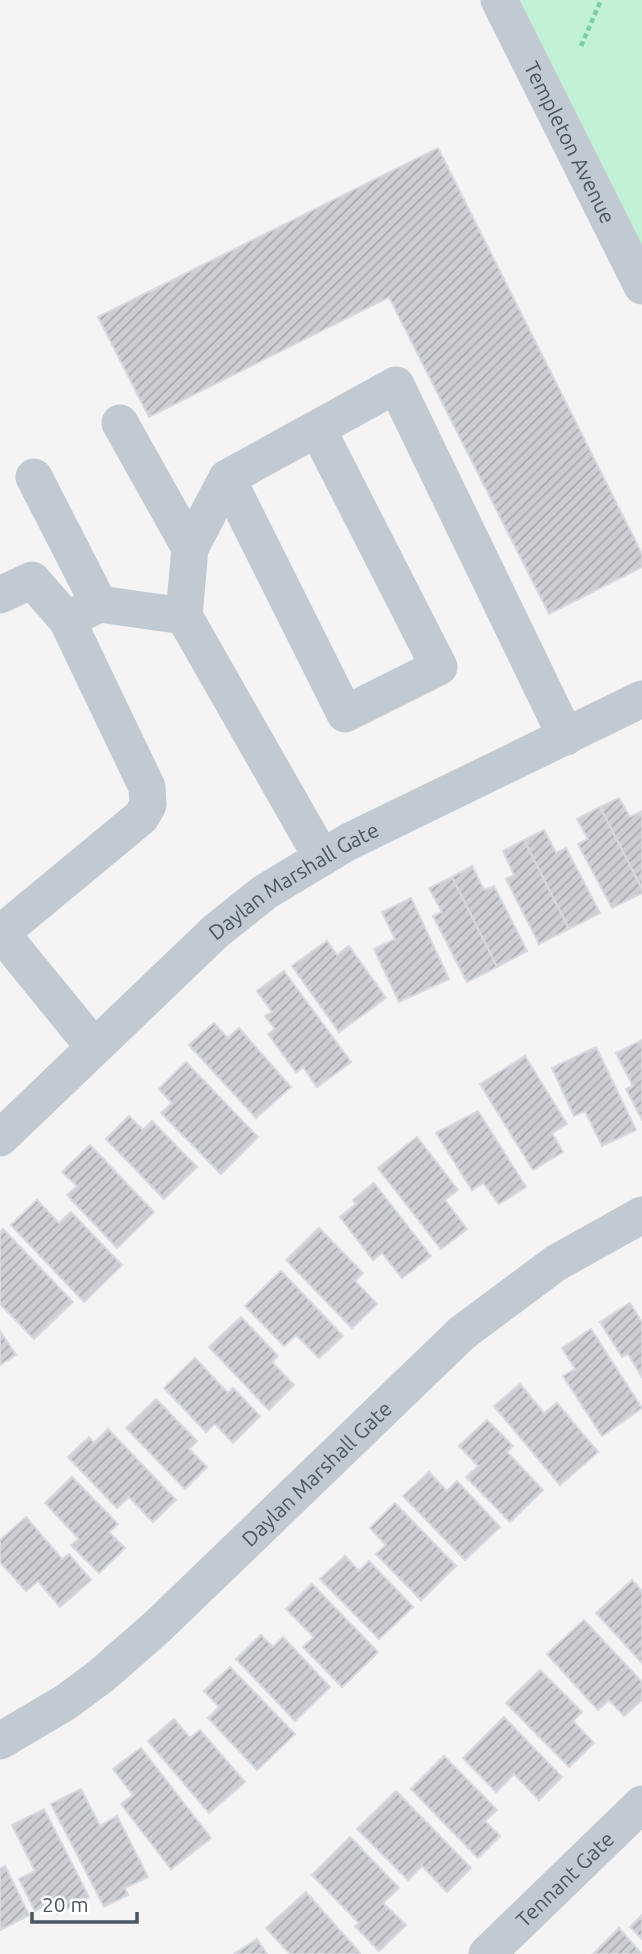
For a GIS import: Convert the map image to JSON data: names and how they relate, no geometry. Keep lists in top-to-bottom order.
{
  "streets": {
    "street": ["Templeton Avenue", "Daylan Marshall Gate", "Tennant Gate"]
  },
  "scale_bar": "20 m"
}
